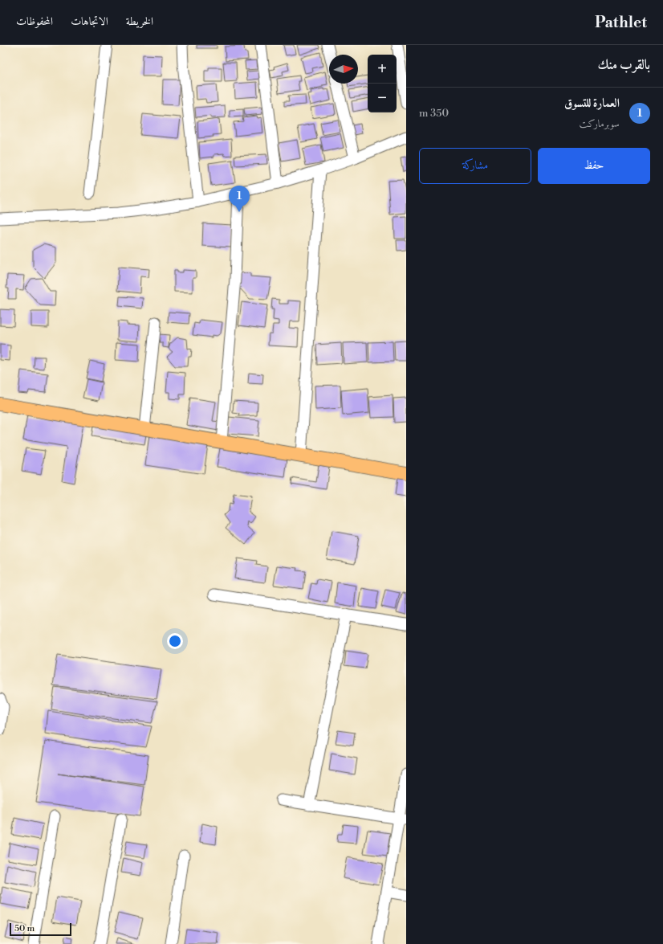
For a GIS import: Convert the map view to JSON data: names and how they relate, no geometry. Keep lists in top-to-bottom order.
{
  "scale_bar": "50 m",
  "north": "right",
  "page": {
    "header": "Pathlet",
    "nav": ["الخريطة", "الاتجاهات", "المحفوظات"],
    "heading": "بالقرب منك",
    "map_buttons": ["+", "−"],
    "list": [
      {
        "mark": "1",
        "name": "العمارة للتسوق",
        "note": "سوبرماركت",
        "value": "350 m"
      }
    ],
    "buttons": ["حفظ", "مشاركة"],
    "pins": "1",
    "scale": "50 m"
  }
}
